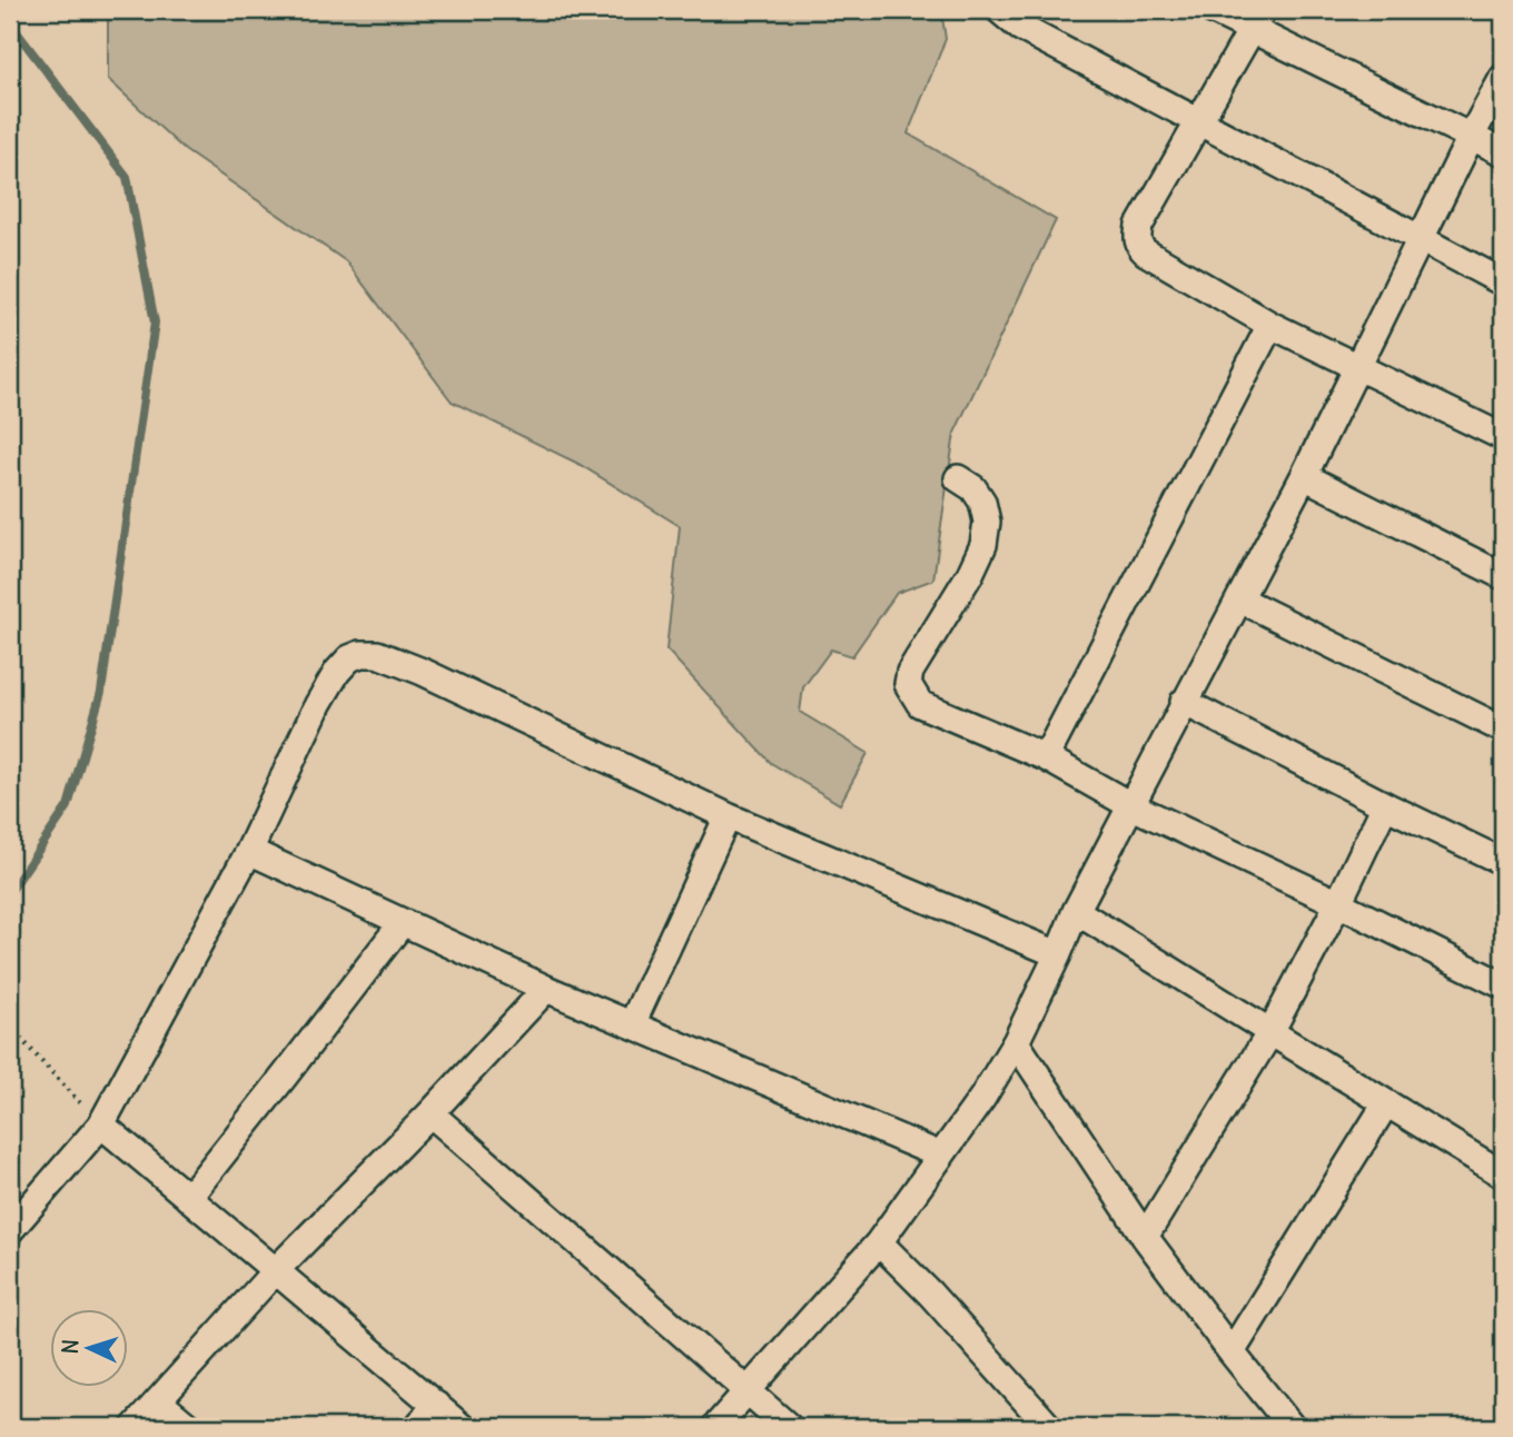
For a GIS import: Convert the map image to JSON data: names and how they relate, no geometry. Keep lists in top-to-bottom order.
{
  "north": "left"
}
